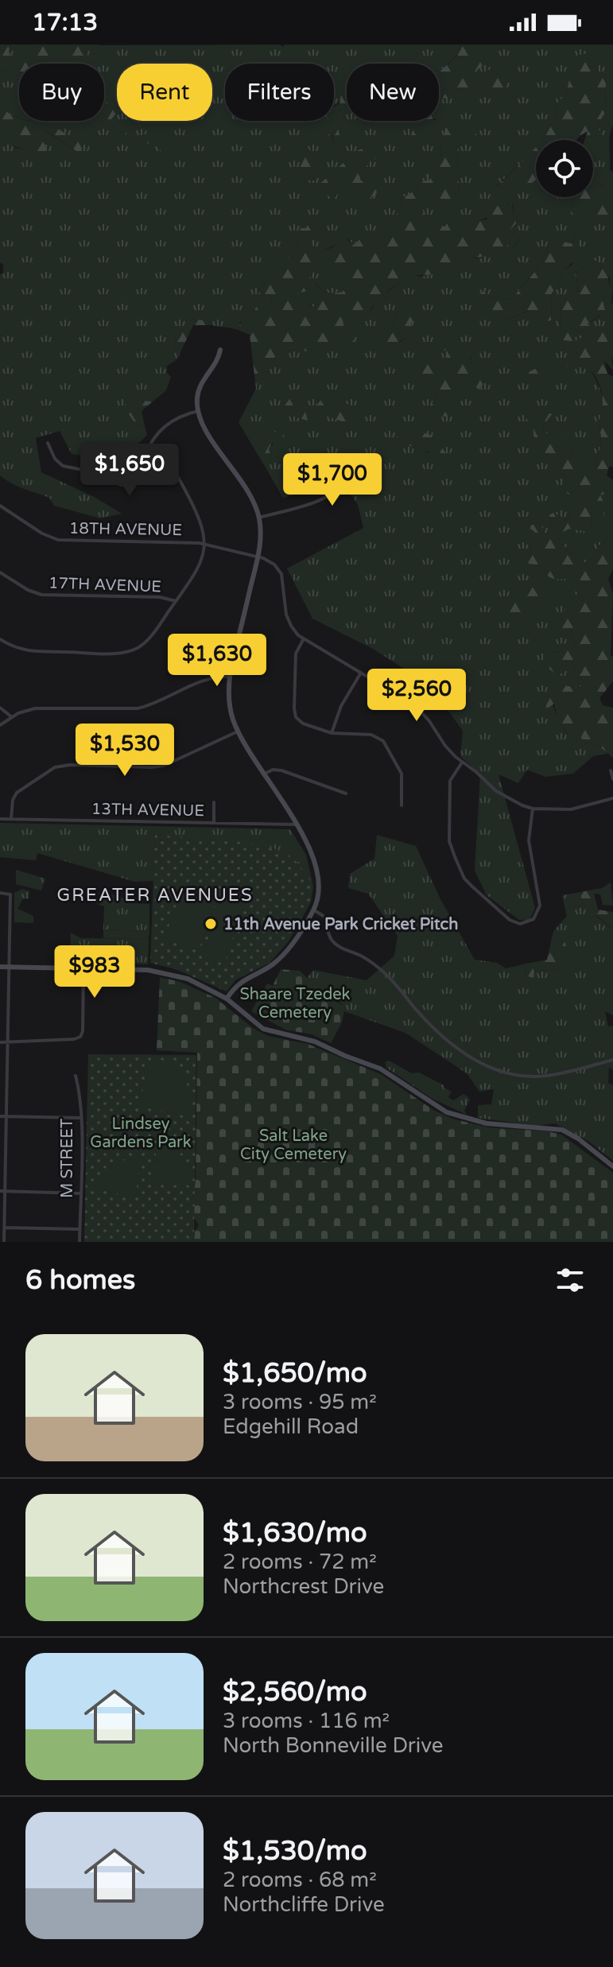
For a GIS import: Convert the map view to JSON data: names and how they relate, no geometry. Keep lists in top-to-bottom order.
{
  "streets": {
    "street": [
      "18TH AVENUE",
      "17TH AVENUE",
      "13TH AVENUE",
      "M STREET"
    ]
  },
  "districts": ["GREATER AVENUES"],
  "parks": ["Shaare Tzedek Cemetery", "Lindsey Gardens Park", "Salt Lake City Cemetery"],
  "places": ["11th Avenue Park Cricket Pitch"],
  "page": {
    "status": "17:13",
    "chip": [
      "Buy",
      "Rent",
      "Filters",
      "New"
    ],
    "price": [
      "$1,650",
      "$1,700",
      "$1,630",
      "$2,560",
      "$1,530",
      "$983"
    ],
    "heading": "6 homes",
    "list": [
      {
        "name": "$1,650/mo",
        "note": "3 rooms · 95 m² · Edgehill Road"
      },
      {
        "name": "$1,630/mo",
        "note": "2 rooms · 72 m² · Northcrest Drive"
      },
      {
        "name": "$2,560/mo",
        "note": "3 rooms · 116 m² · North Bonneville Drive"
      },
      {
        "name": "$1,530/mo",
        "note": "2 rooms · 68 m² · Northcliffe Drive"
      }
    ]
  }
}
